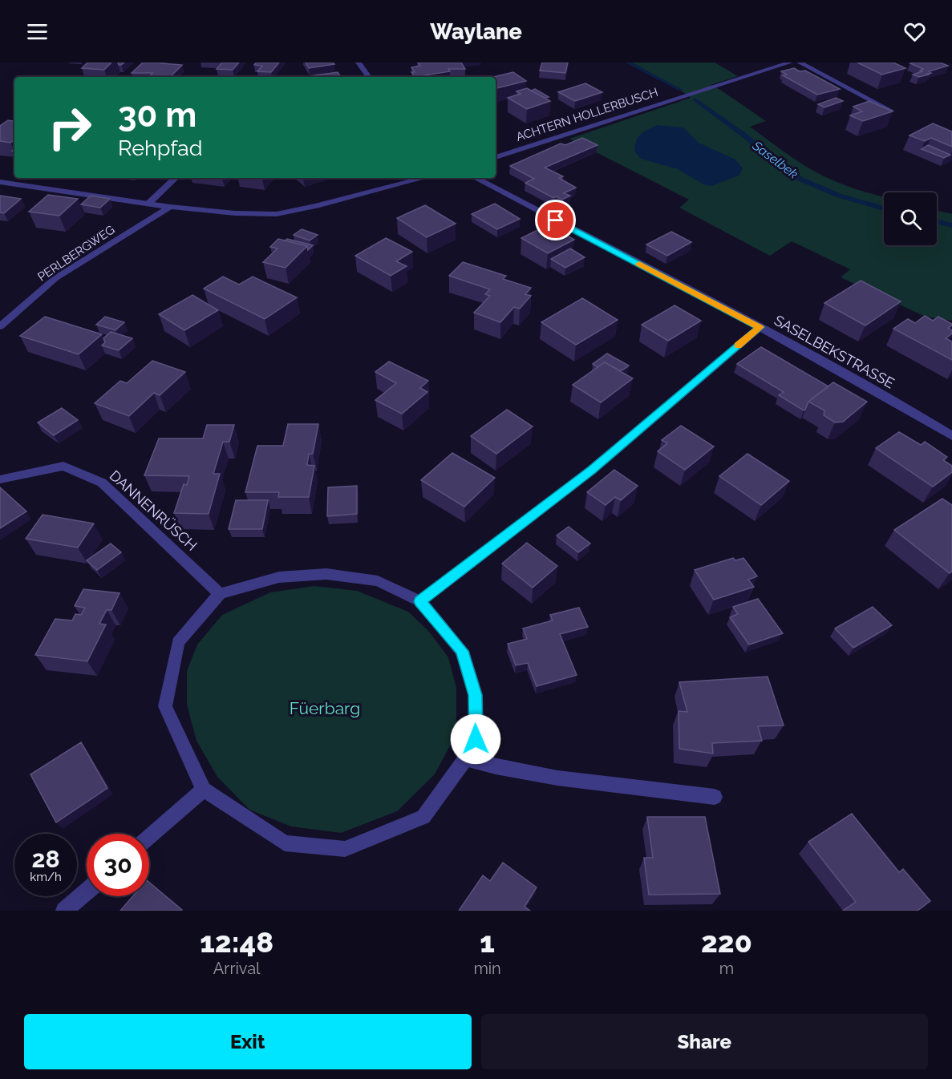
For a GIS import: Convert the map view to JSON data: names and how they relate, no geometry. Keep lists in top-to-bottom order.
{
  "streets": {
    "street": [
      "ACHTERN HOLLERBUSCH",
      "PERLBERGWEG",
      "SASELBEKSTRASSE",
      "DANNENRÜSCH"
    ]
  },
  "water": ["Saselbek"],
  "parks": ["Füerbarg"],
  "page": {
    "header": "Waylane",
    "turn": ["30 m", "Rehpfad"],
    "speed": "28 km/h",
    "limit": "30",
    "eta": [
      "12:48",
      "Arrival",
      "1",
      "min",
      "220",
      "m"
    ],
    "buttons": ["Exit", "Share"]
  }
}
